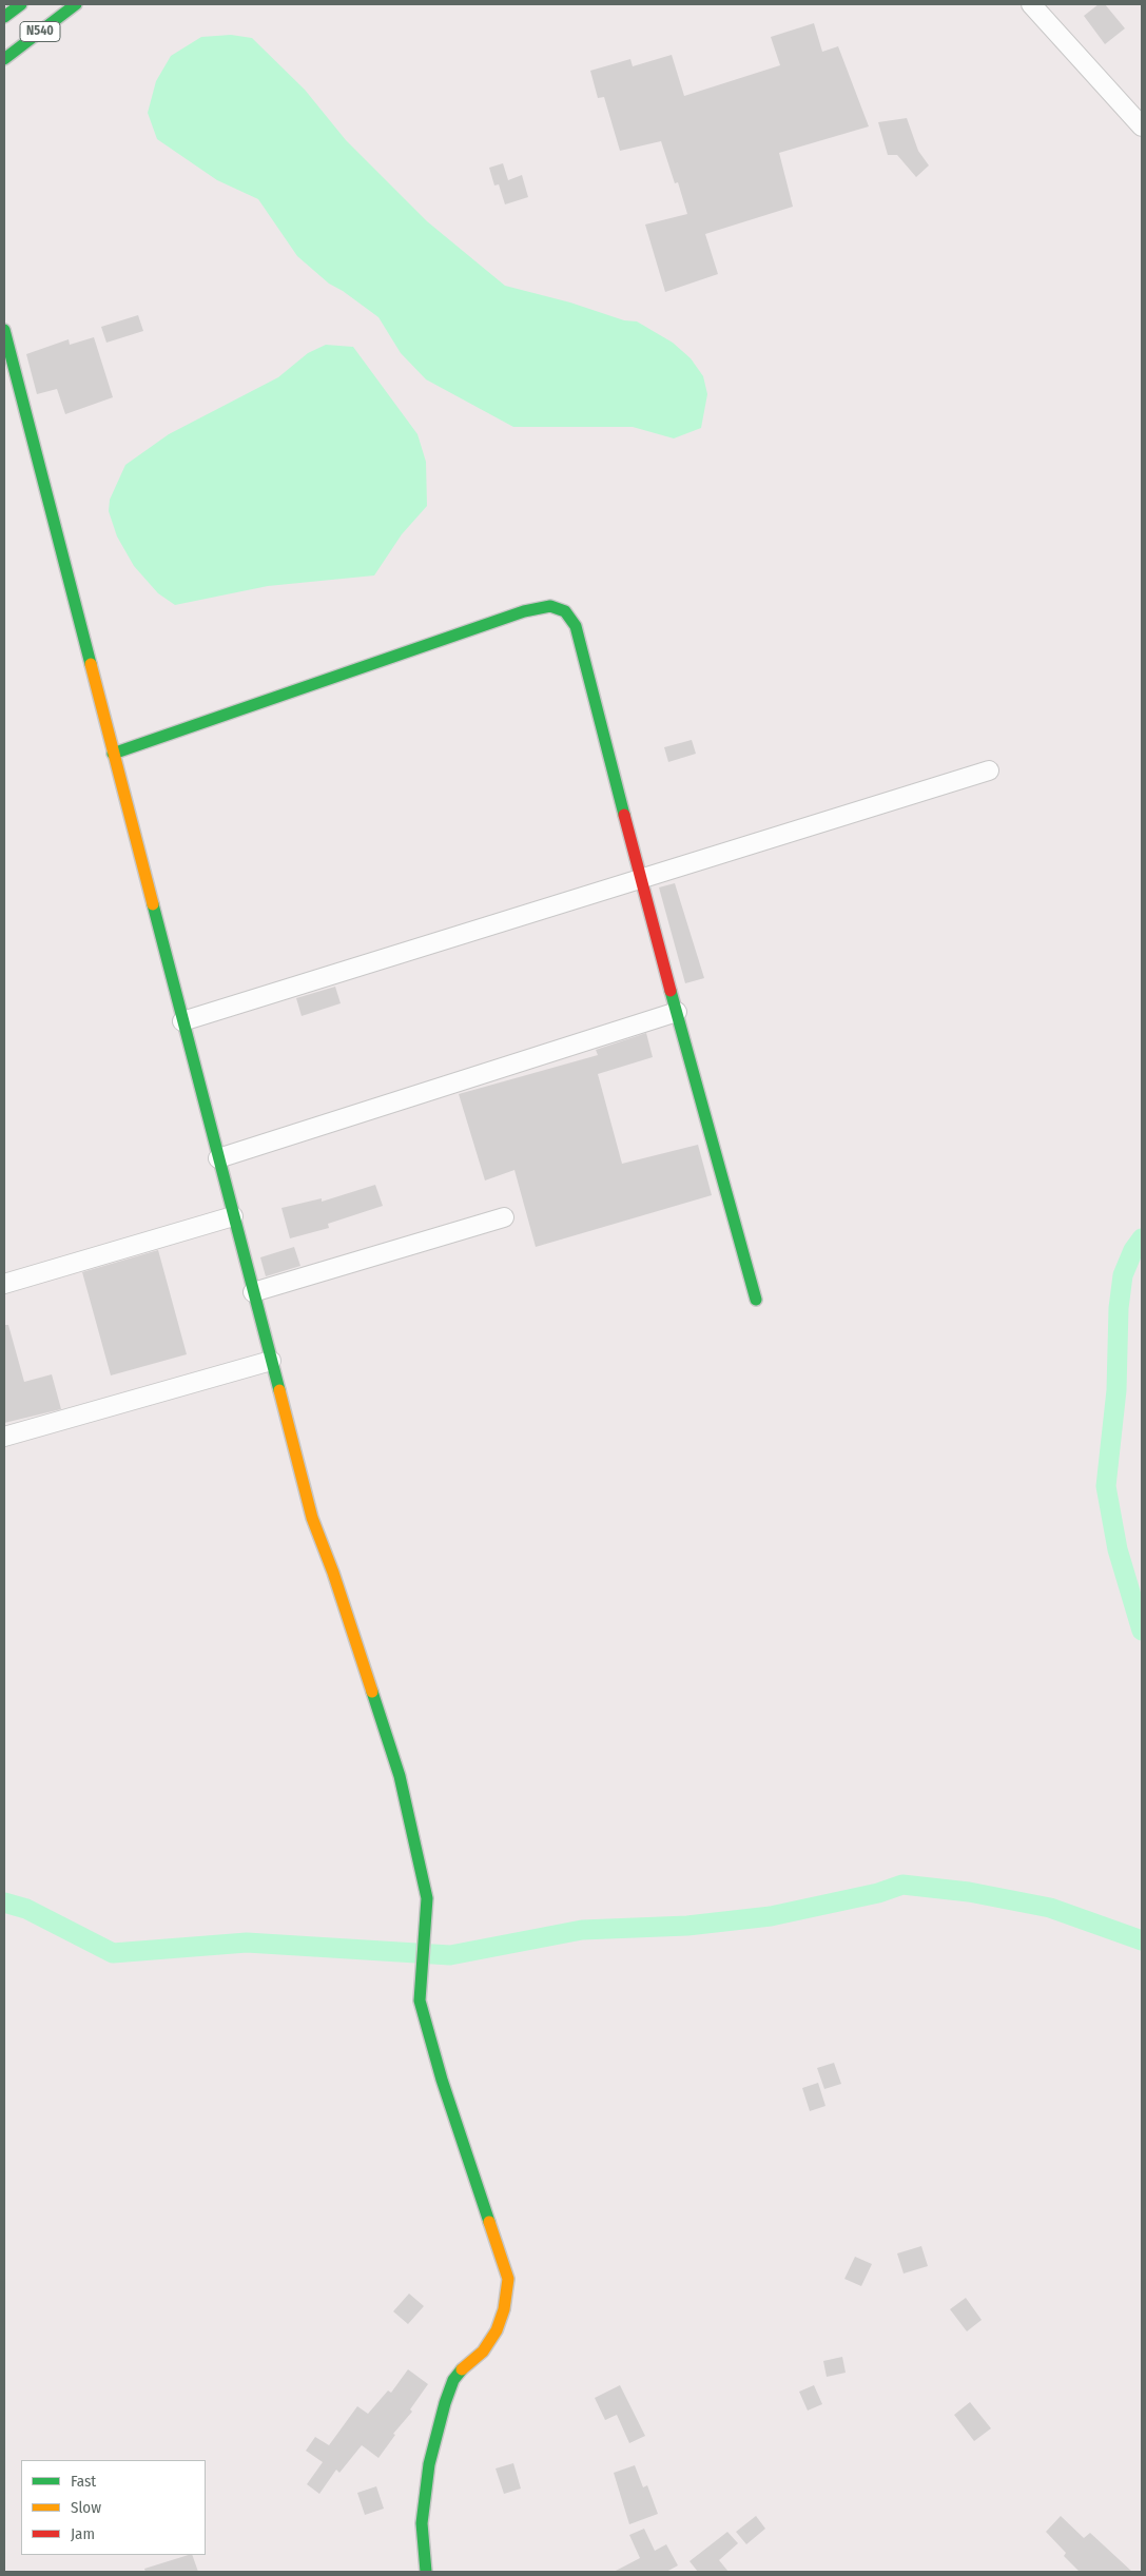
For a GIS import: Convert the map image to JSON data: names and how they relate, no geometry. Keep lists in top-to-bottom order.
{
  "streets": {
    "main road": ["N540"]
  },
  "legend": ["Fast", "Slow", "Jam"]
}
